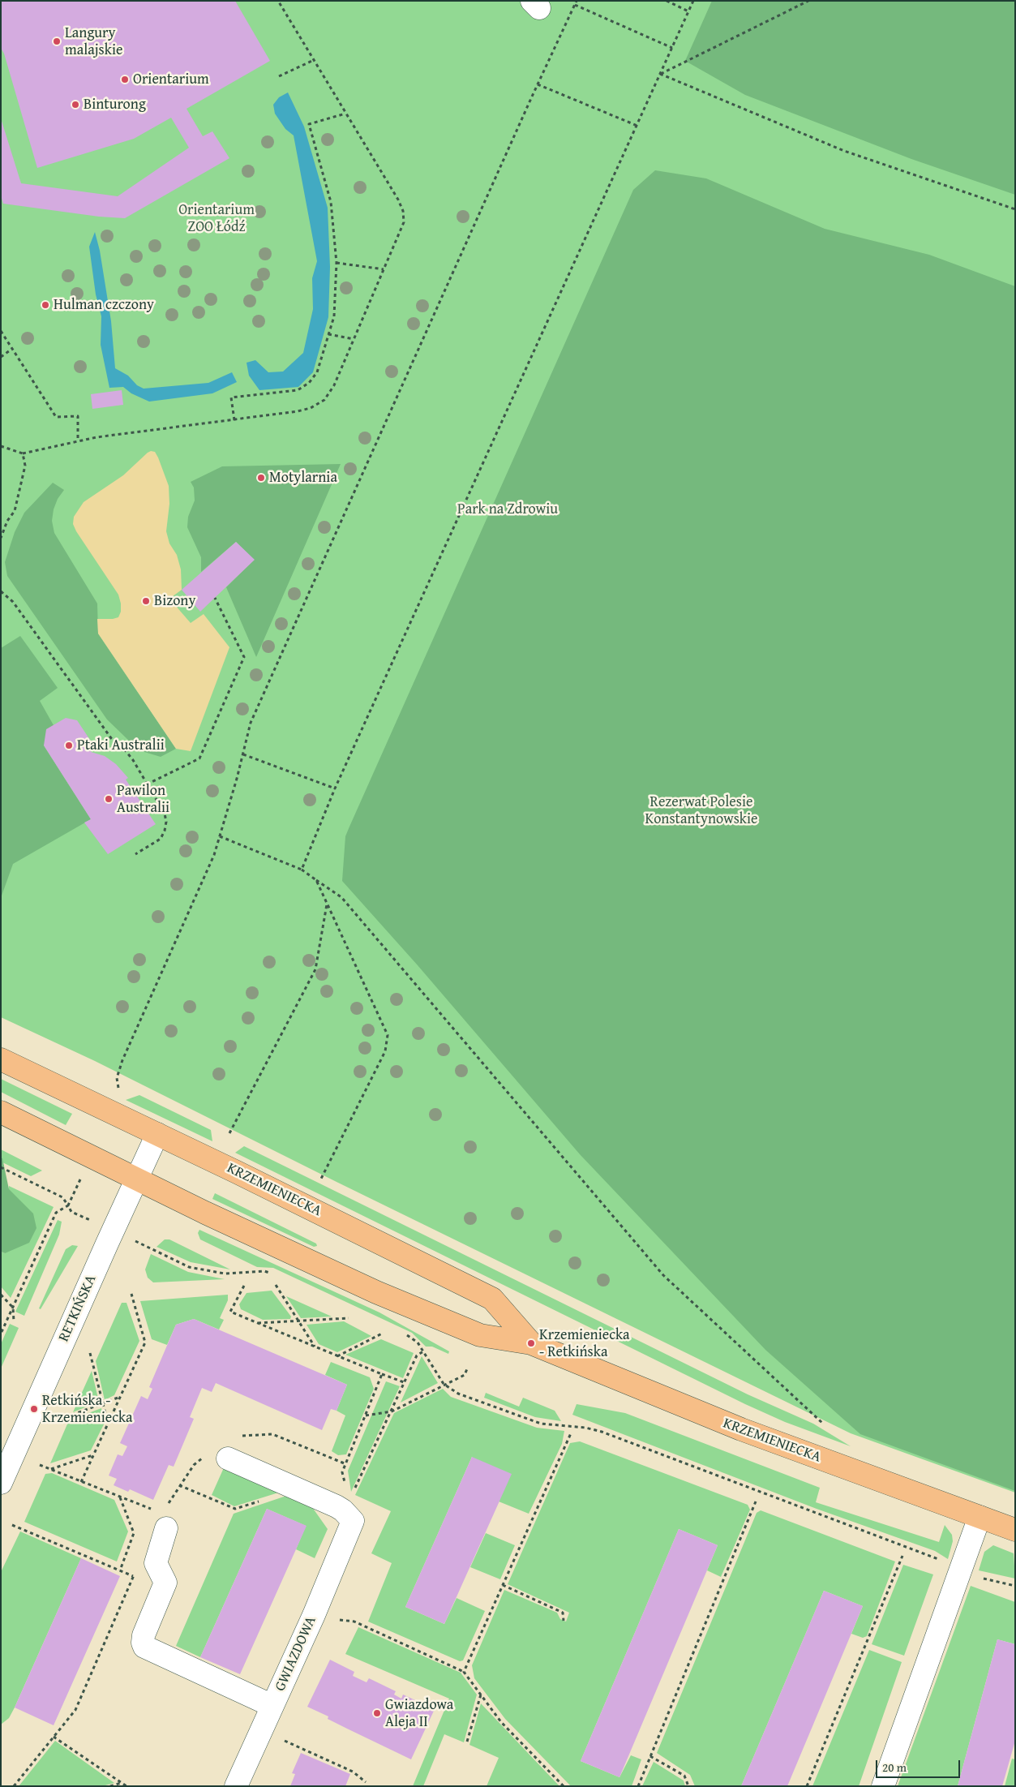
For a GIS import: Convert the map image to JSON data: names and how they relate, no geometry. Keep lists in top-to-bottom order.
{
  "streets": {
    "main road": ["KRZEMIENIECKA"],
    "street": ["RETKIŃSKA", "GWIAZDOWA"]
  },
  "crossings": [
    ["KRZEMIENIECKA", "RETKIŃSKA"]
  ],
  "parks": ["Orientarium ZOO Łódź", "Park na Zdrowiu", "Rezerwat Polesie Konstantynowskie"],
  "places": [
    "Langury malajskie",
    "Orientarium",
    "Binturong",
    "Hulman czczony",
    "Motylarnia",
    "Bizony",
    "Ptaki Australii",
    "Pawilon Australii",
    "Krzemieniecka - Retkińska",
    "Retkińska - Krzemieniecka",
    "Gwiazdowa Aleja II"
  ],
  "scale_bar": "20 m"
}
